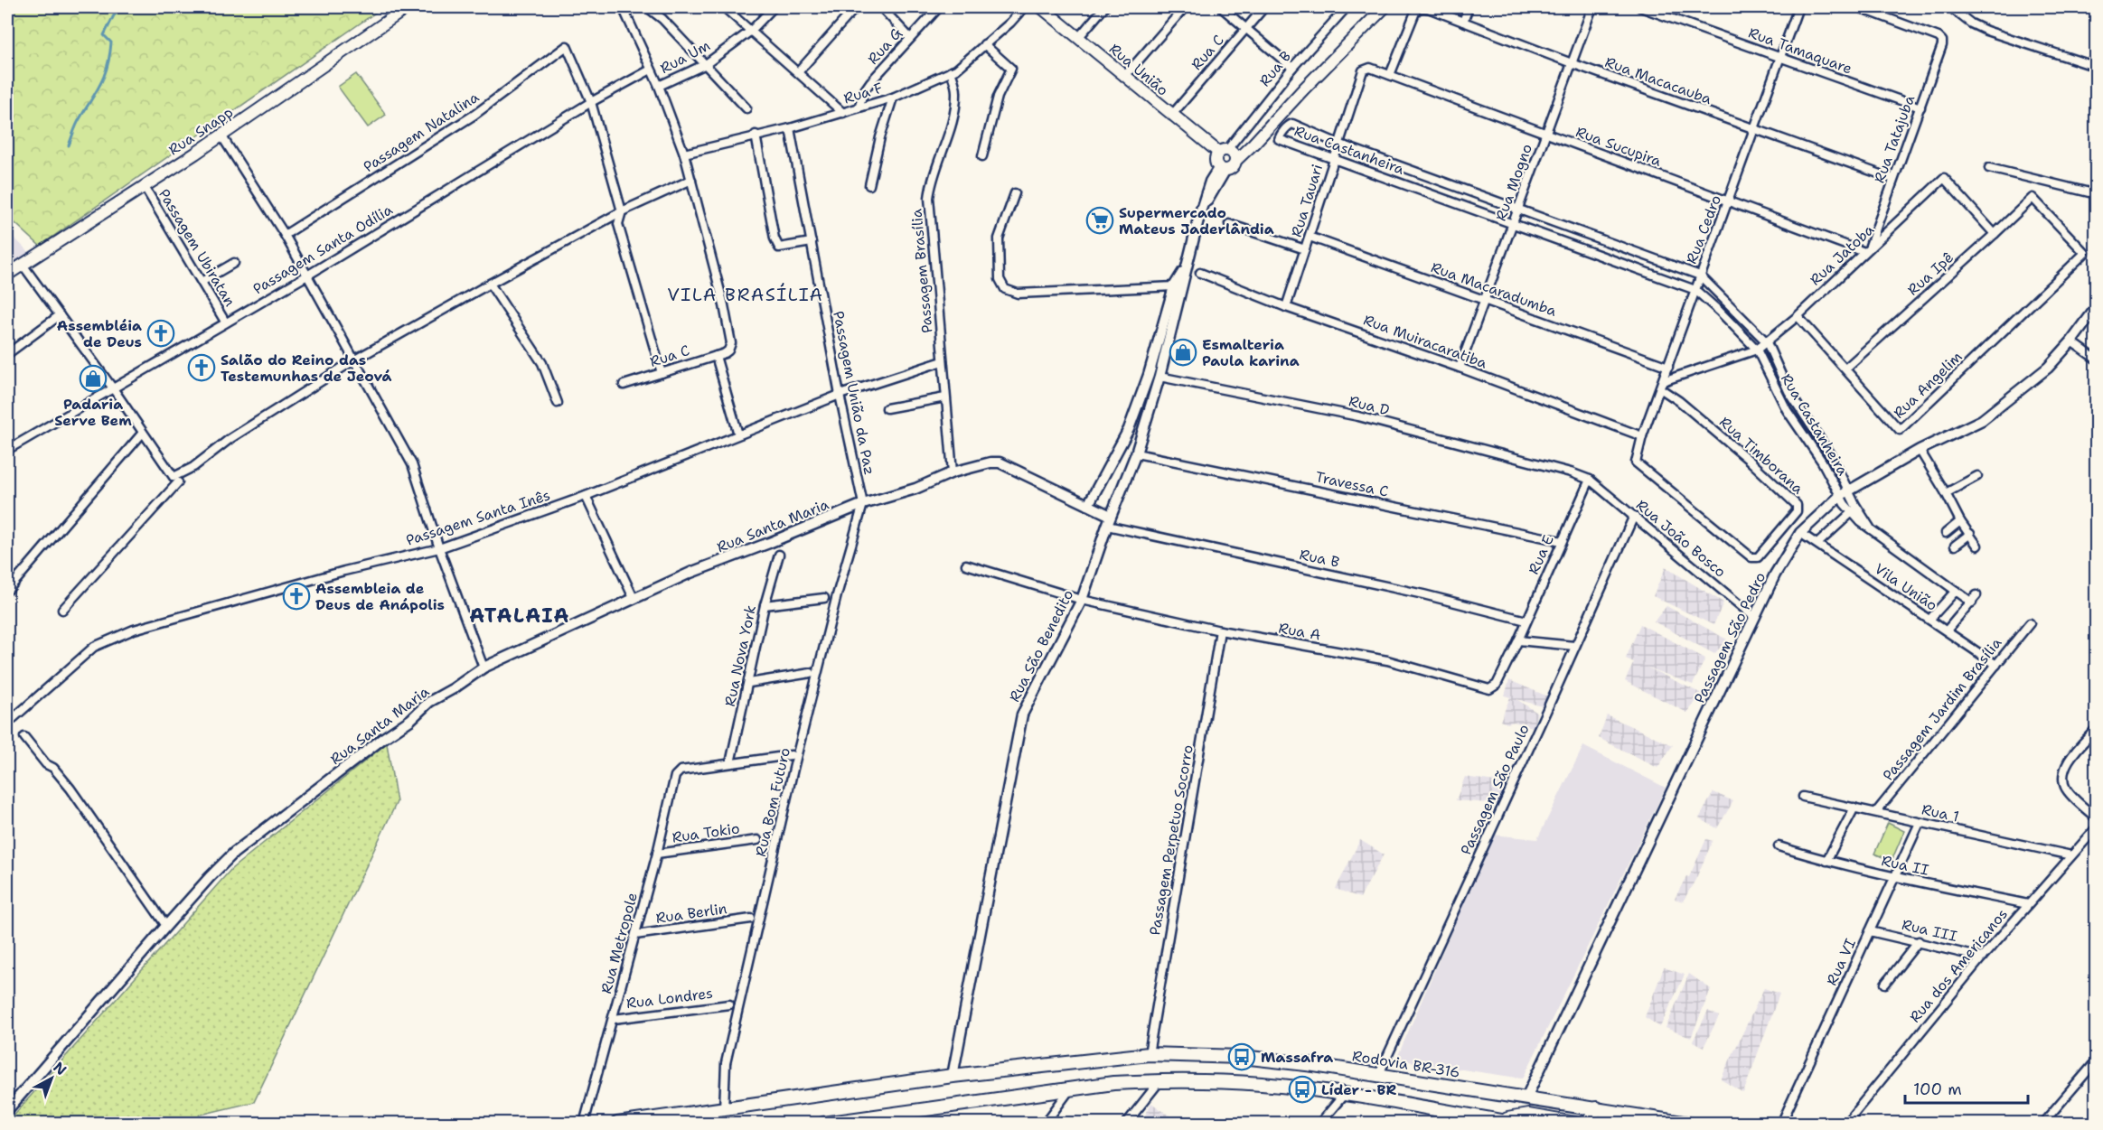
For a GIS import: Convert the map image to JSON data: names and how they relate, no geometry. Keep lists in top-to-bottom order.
{
  "streets": {
    "highway": ["Rodovia BR-316"],
    "main road": ["Rua União", "Rua Snapp"],
    "street": [
      "Rua G",
      "Rua Tamaquare",
      "Rua C",
      "Rua Um",
      "Rua B",
      "Rua Macacauba",
      "Rua F",
      "Passagem Natalina",
      "Rua Tatajuba",
      "Rua Sucupira",
      "Rua Castanheira",
      "Rua Mogno",
      "Rua Tauari",
      "Rua Cedro",
      "Passagem Ubiratan",
      "Passagem Santa Odília",
      "Rua Jatoba",
      "Passagem Brasília",
      "Rua Ipê",
      "Rua Macaradumba",
      "Rua Muiracaratiba",
      "Rua Angelim",
      "Passagem União da Paz",
      "Rua D",
      "Rua Timborana",
      "Travessa C",
      "Passagem Santa Inês",
      "Rua Santa Maria",
      "Rua João Bosco",
      "Rua E",
      "Vila União",
      "Rua A",
      "Passagem São Pedro",
      "Rua São Benedito",
      "Rua Nova York",
      "Passagem Jardim Brasília",
      "Passagem São Paulo",
      "Rua Bom Futuro",
      "Rua 1",
      "Rua Tokio",
      "Passagem Perpetuo Socorro",
      "Rua II",
      "Rua Berlin",
      "Rua III",
      "Rua Metropole",
      "Rua VI",
      "Rua dos Americanos",
      "Rua Londres"
    ]
  },
  "crossings": [
    ["Rua G", "Rua F"],
    ["Rua Tamaquare", "Rua Tatajuba"],
    ["Rua Tamaquare", "Rua Cedro"],
    ["Rua C", "Rua União"],
    ["Rua B", "Rua União"],
    ["Rua B", "Rua Santa Maria"],
    ["Rua B", "Rua E"],
    ["Rua B", "Rua São Benedito"],
    ["Rua União", "Rua São Benedito"],
    ["Rua Macacauba", "Rua Tatajuba"],
    ["Rua Macacauba", "Rua Sucupira"],
    ["Rua Macacauba", "Rua Mogno"],
    ["Rua Macacauba", "Rua Cedro"],
    ["Rua F", "Passagem Brasília"],
    ["Rua F", "Passagem União da Paz"],
    ["Rua Snapp", "Passagem Ubiratan"],
    ["Passagem Natalina", "Passagem Santa Odília"],
    ["Rua Tatajuba", "Rua Sucupira"],
    ["Rua Tatajuba", "Rua Jatoba"],
    ["Rua Sucupira", "Rua Mogno"],
    ["Rua Sucupira", "Rua Tauari"],
    ["Rua Sucupira", "Rua Cedro"],
    ["Rua Sucupira", "Rua Jatoba"],
    ["Rua Castanheira", "Rua Mogno"],
    ["Rua Castanheira", "Rua Tauari"],
    ["Rua Castanheira", "Rua Cedro"],
    ["Rua Castanheira", "Rua Jatoba"],
    ["Rua Castanheira", "Passagem São Pedro"],
    ["Rua Mogno", "Rua Macaradumba"],
    ["Rua Mogno", "Rua Muiracaratiba"],
    ["Rua Tauari", "Rua Macaradumba"],
    ["Rua Tauari", "Rua Muiracaratiba"],
    ["Rua Cedro", "Rua Jatoba"],
    ["Rua Cedro", "Rua Macaradumba"],
    ["Rua Cedro", "Rua Muiracaratiba"],
    ["Rua Cedro", "Rua Timborana"],
    ["Passagem Ubiratan", "Passagem Santa Odília"],
    ["Rua Jatoba", "Rua Ipê"],
    ["Rua Jatoba", "Rua Angelim"],
    ["Rua Jatoba", "Rua Timborana"],
    ["Passagem Brasília", "Passagem Santa Inês"],
    ["Passagem Brasília", "Rua Santa Maria"],
    ["Rua Ipê", "Rua Angelim"],
    ["Passagem União da Paz", "Passagem Santa Inês"],
    ["Passagem União da Paz", "Rua Santa Maria"],
    ["Passagem União da Paz", "Rua Bom Futuro"],
    ["Rua D", "Rua João Bosco"],
    ["Rua D", "Rua E"],
    ["Rua D", "Rua São Benedito"],
    ["Travessa C", "Rua E"],
    ["Travessa C", "Rua São Benedito"],
    ["Rua Santa Maria", "Rua São Benedito"],
    ["Rua Santa Maria", "Rua Bom Futuro"],
    ["Rua João Bosco", "Rua E"],
    ["Rua João Bosco", "Passagem São Pedro"],
    ["Rua João Bosco", "Passagem São Paulo"],
    ["Rua E", "Rua A"],
    ["Vila União", "Passagem São Pedro"],
    ["Vila União", "Passagem Jardim Brasília"],
    ["Rua A", "Rua São Benedito"],
    ["Rua A", "Passagem Perpetuo Socorro"],
    ["Passagem São Pedro", "Rodovia BR-316"],
    ["Rua São Benedito", "Rodovia BR-316"],
    ["Rua Nova York", "Rua Metropole"],
    ["Passagem Jardim Brasília", "Rua 1"],
    ["Passagem São Paulo", "Rodovia BR-316"],
    ["Rua Bom Futuro", "Rodovia BR-316"],
    ["Rua 1", "Rua VI"],
    ["Rua 1", "Rua dos Americanos"],
    ["Rua Tokio", "Rua Metropole"],
    ["Passagem Perpetuo Socorro", "Rodovia BR-316"],
    ["Rua II", "Rua VI"],
    ["Rua II", "Rua dos Americanos"],
    ["Rua Berlin", "Rua Metropole"],
    ["Rua III", "Rua VI"],
    ["Rua III", "Rua dos Americanos"],
    ["Rua Metropole", "Rua Londres"]
  ],
  "districts": ["VILA BRASÍLIA", "ATALAIA"],
  "places": {
    "supermarket": ["Supermercado Mateus Jaderlândia"],
    "church": ["Assembléia de Deus", "Salão do Reino das Testemunhas de Jeová", "Assembleia de Deus de Anápolis"],
    "shop": ["Esmalteria Paula karina", "Padaria Serve Bem"],
    "bus stop": ["Massafra", "Líder - BR"]
  },
  "scale_bar": "100 m",
  "north": "top right"
}
